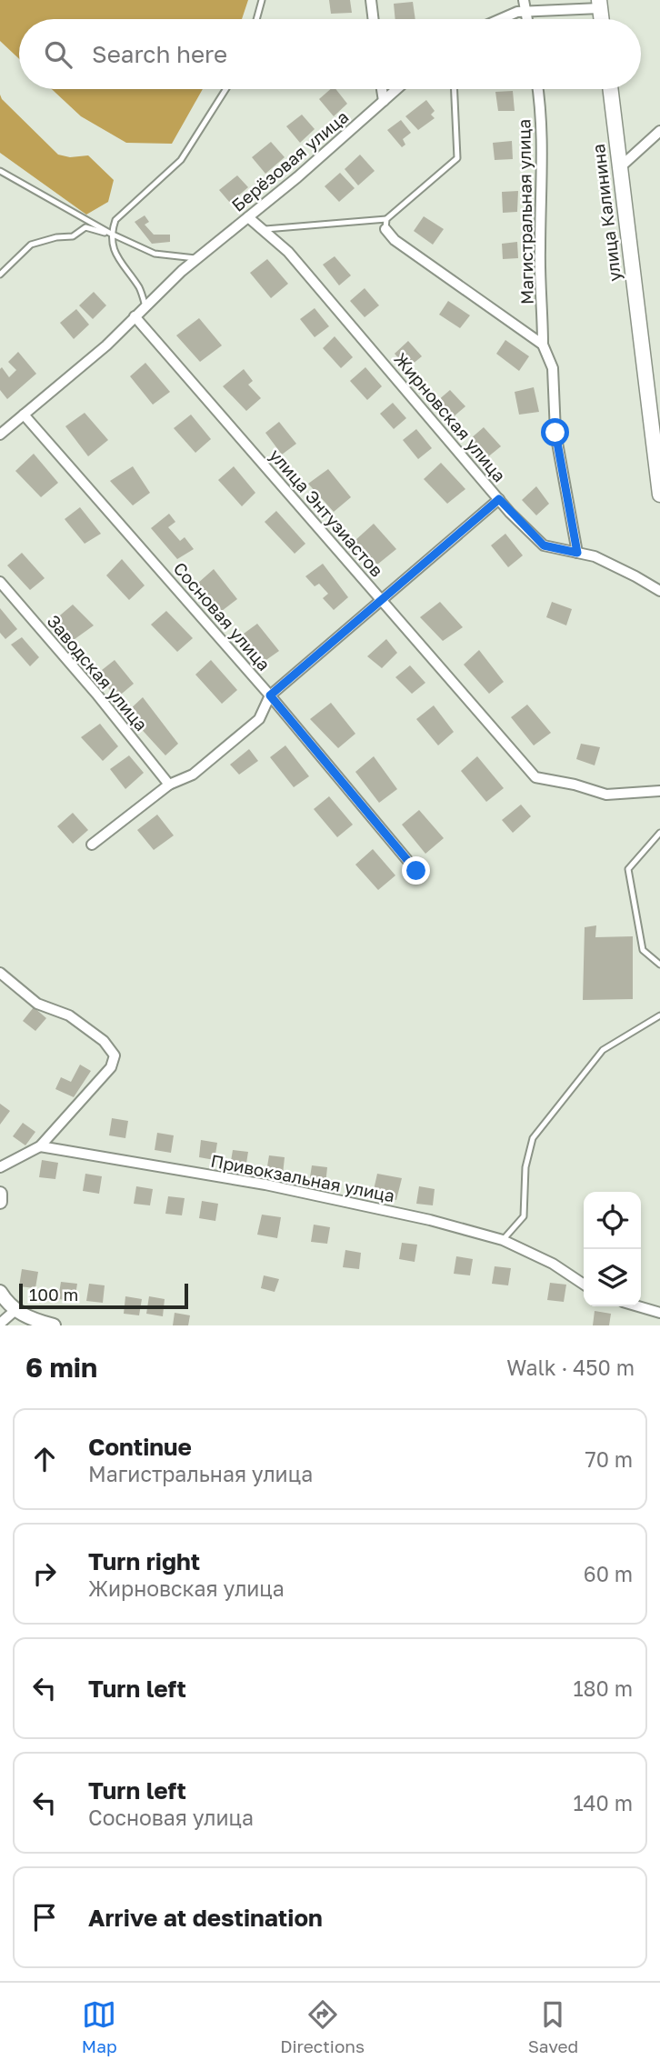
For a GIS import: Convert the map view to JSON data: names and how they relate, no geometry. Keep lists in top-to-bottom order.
{
  "streets": {
    "main road": ["улица Калинина"],
    "street": [
      "Берёзовая улица",
      "Магистральная улица",
      "Жирновская улица",
      "улица Энтузиастов",
      "Сосновая улица",
      "Заводская улица",
      "Привокзальная улица"
    ]
  },
  "crossings": [
    ["Берёзовая улица", "Жирновская улица"],
    ["Берёзовая улица", "улица Энтузиастов"],
    ["Берёзовая улица", "Сосновая улица"],
    ["Магистральная улица", "Жирновская улица"]
  ],
  "scale_bar": "100 m",
  "page": {
    "search": "Search here",
    "scale": "100 m",
    "heading": ["6 min", "Walk · 450 m"],
    "list": [
      ["Continue", "Магистральная улица", "70 m"],
      ["Turn right", "Жирновская улица", "60 m"],
      ["Turn left", "180 m"],
      ["Turn left", "Сосновая улица", "140 m"],
      "Arrive at destination"
    ],
    "nav": ["Map", "Directions", "Saved"]
  }
}
